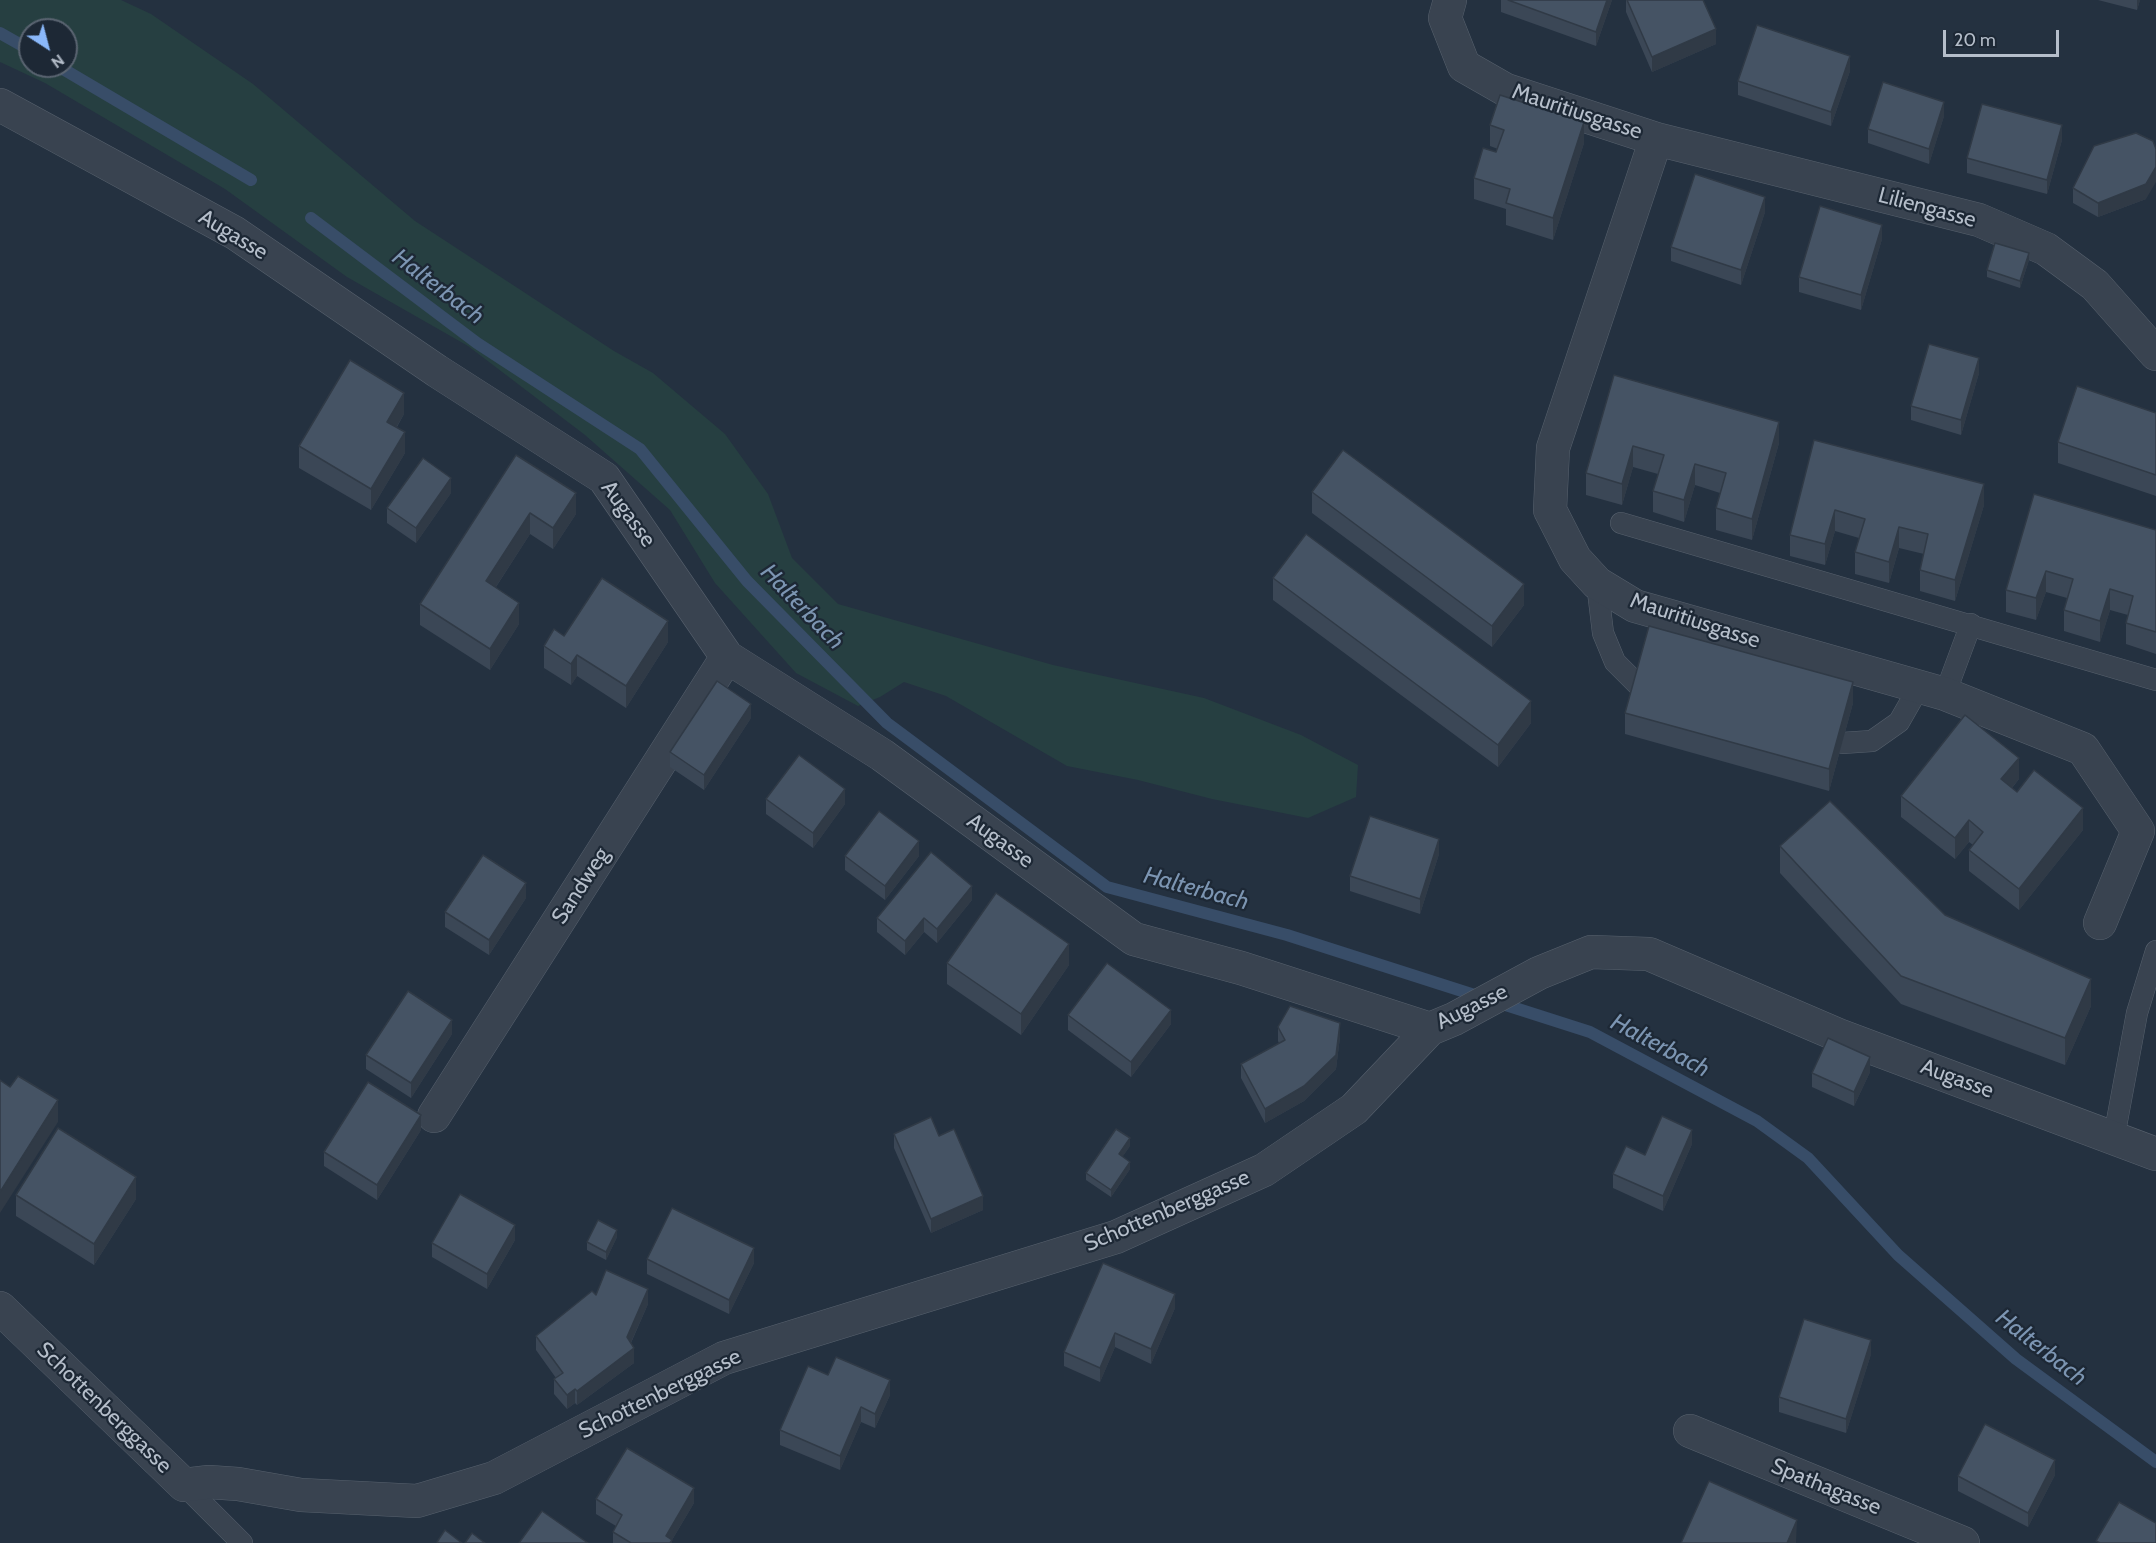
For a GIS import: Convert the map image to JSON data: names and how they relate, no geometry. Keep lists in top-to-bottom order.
{
  "streets": {
    "street": [
      "Mauritiusgasse",
      "Liliengasse",
      "Augasse",
      "Sandweg",
      "Schottenberggasse",
      "Spathagasse"
    ]
  },
  "crossings": [
    ["Mauritiusgasse", "Liliengasse"],
    ["Augasse", "Sandweg"],
    ["Augasse", "Schottenberggasse"]
  ],
  "water": ["Halterbach"],
  "scale_bar": "20 m",
  "north": "bottom right"
}
